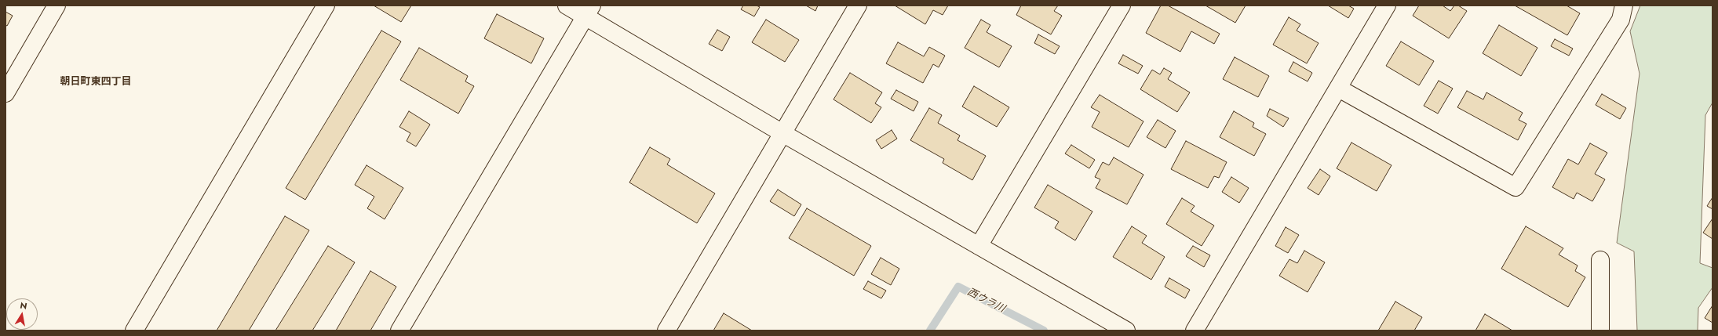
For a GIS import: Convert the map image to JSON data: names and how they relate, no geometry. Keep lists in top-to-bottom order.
{
  "districts": ["朝日町東四丁目"],
  "water": ["西ウラ川"],
  "north": "top"
}
